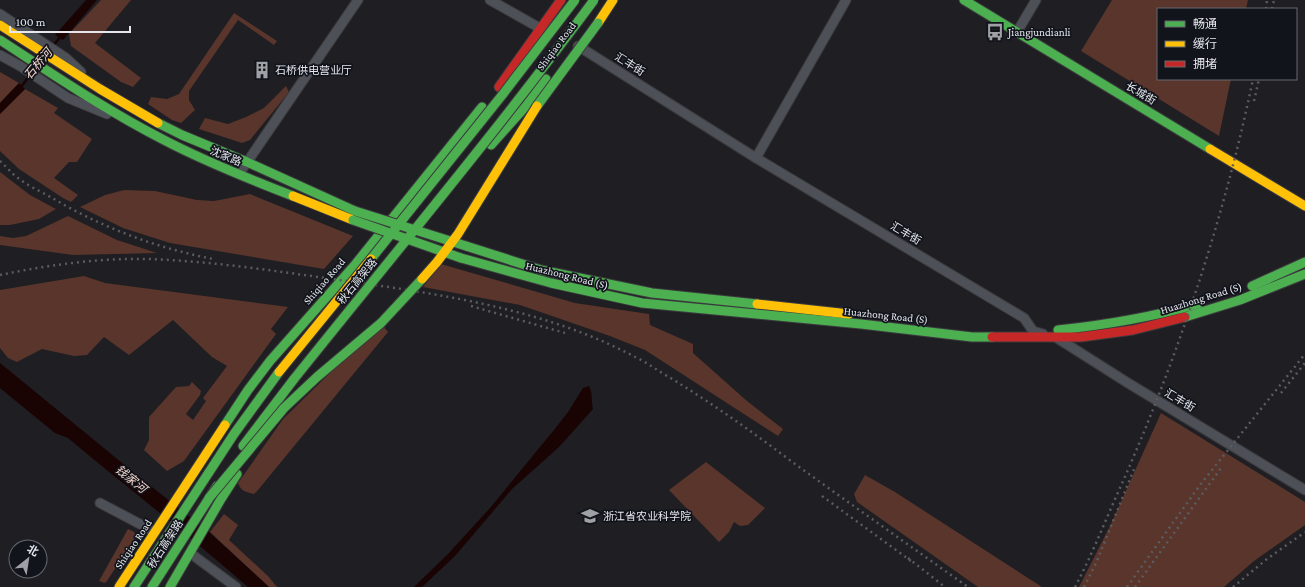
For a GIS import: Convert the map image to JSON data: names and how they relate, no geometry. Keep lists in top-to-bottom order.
{
  "streets": {
    "main road": [
      "Shiqiao Road",
      "长城街",
      "沈家路",
      "Huazhong Road (S)",
      "秋石高架路"
    ],
    "street": ["汇丰街"]
  },
  "crossings": [
    ["Shiqiao Road", "汇丰街"],
    ["汇丰街", "Huazhong Road (S)"],
    ["沈家路", "Huazhong Road (S)"]
  ],
  "water": ["石桥河", "钱家河"],
  "places": {
    "bus stop": ["Jiangjundianli"],
    "building": ["石桥供电营业厅"],
    "school or university": ["浙江省农业科学院"]
  },
  "legend": ["畅通", "缓行", "拥堵"],
  "scale_bar": "100 m",
  "north": "top right"
}
